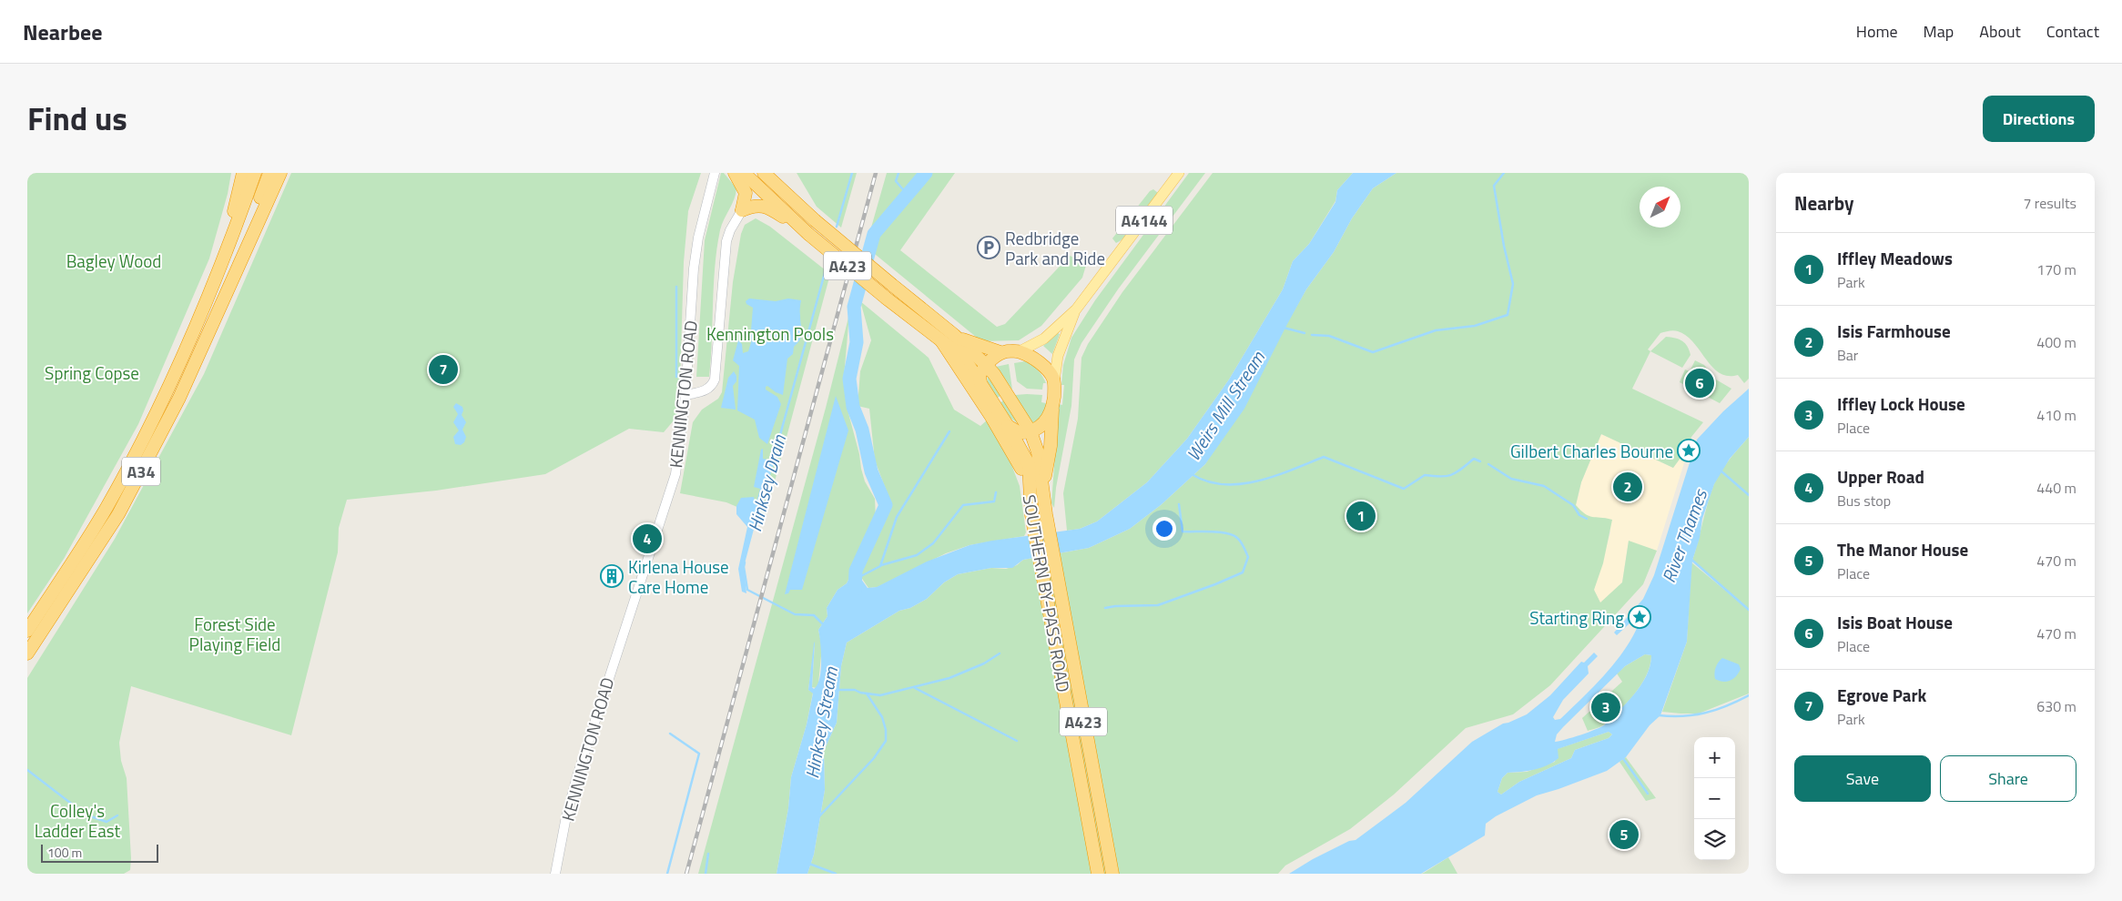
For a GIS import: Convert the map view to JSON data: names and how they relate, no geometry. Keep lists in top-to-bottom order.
{
  "streets": {
    "highway": ["A423", "A34", "SOUTHERN BY-PASS ROAD"],
    "main road": ["A4144"],
    "street": ["KENNINGTON ROAD"]
  },
  "crossings": [
    ["A4144", "SOUTHERN BY-PASS ROAD"],
    ["A423", "SOUTHERN BY-PASS ROAD"]
  ],
  "water": [
    "Weirs Mill Stream",
    "Hinksey Drain",
    "River Thames",
    "Hinksey Stream"
  ],
  "parks": [
    "Bagley Wood",
    "Kennington Pools",
    "Spring Copse",
    "Forest Side Playing Field",
    "Colley's Ladder East"
  ],
  "places": {
    "parking": ["Redbridge Park and Ride"],
    "place": ["Gilbert Charles Bourne", "Starting Ring"],
    "building": ["Kirlena House Care Home"]
  },
  "scale_bar": "100 m",
  "north": "top right",
  "page": {
    "header": "Nearbee",
    "nav": [
      "Home",
      "Map",
      "About",
      "Contact"
    ],
    "title": "Find us",
    "buttons": [
      "Directions",
      ["Save", "Share"]
    ],
    "heading": ["Nearby", "7 results"],
    "list": [
      {
        "mark": "1",
        "name": "Iffley Meadows",
        "note": "Park",
        "value": "170 m"
      },
      {
        "mark": "2",
        "name": "Isis Farmhouse",
        "note": "Bar",
        "value": "400 m"
      },
      {
        "mark": "3",
        "name": "Iffley Lock House",
        "note": "Place",
        "value": "410 m"
      },
      {
        "mark": "4",
        "name": "Upper Road",
        "note": "Bus stop",
        "value": "440 m"
      },
      {
        "mark": "5",
        "name": "The Manor House",
        "note": "Place",
        "value": "470 m"
      },
      {
        "mark": "6",
        "name": "Isis Boat House",
        "note": "Place",
        "value": "470 m"
      },
      {
        "mark": "7",
        "name": "Egrove Park",
        "note": "Park",
        "value": "630 m"
      }
    ],
    "pins": [
      "7",
      "6",
      "2",
      "1",
      "4",
      "3",
      "5"
    ],
    "map_buttons": ["+", "−"],
    "scale": "100 m"
  }
}
